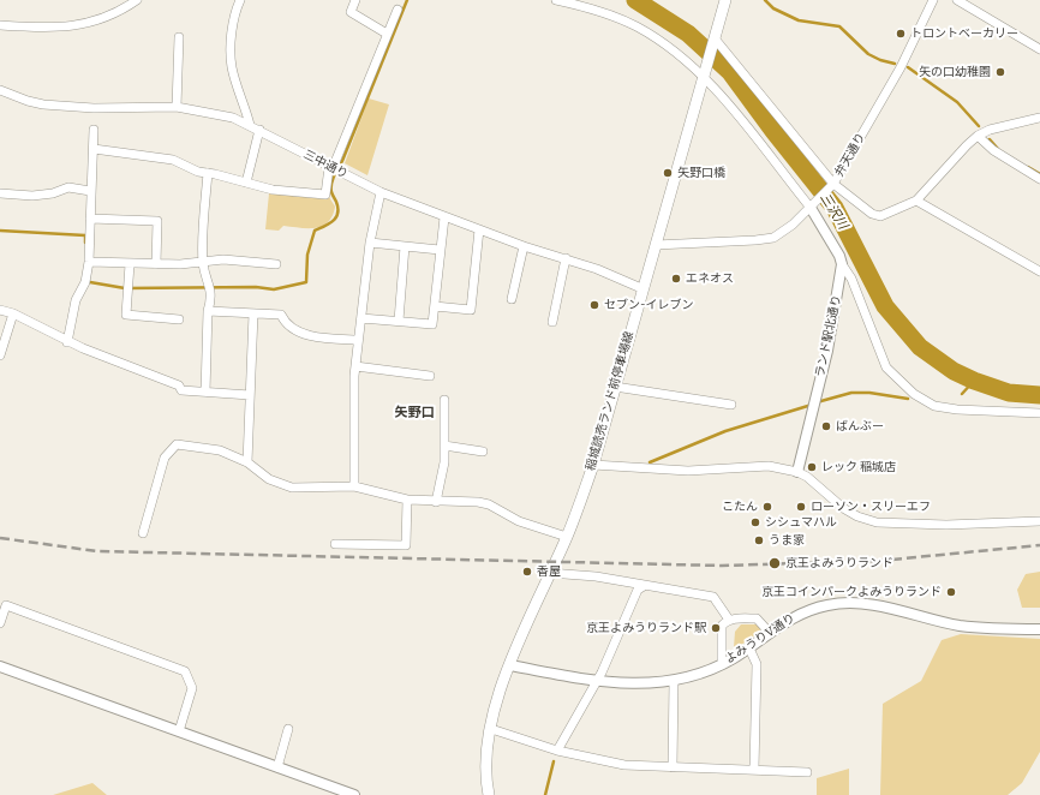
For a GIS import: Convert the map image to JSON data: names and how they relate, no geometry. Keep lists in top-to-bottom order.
{
  "streets": {
    "main road": ["稲城読売ランド前停車場線"],
    "street": [
      "弁天通り",
      "三中通り",
      "ランド駅北通り",
      "よみうりV通り"
    ]
  },
  "crossings": [
    ["弁天通り", "稲城読売ランド前停車場線"],
    ["三中通り", "稲城読売ランド前停車場線"],
    ["稲城読売ランド前停車場線", "よみうりV通り"]
  ],
  "districts": ["矢野口"],
  "water": ["三沢川"],
  "places": [
    "トロントベーカリー",
    "矢の口幼稚園",
    "矢野口橋",
    "エネオス",
    "セブン-イレブン",
    "ばんぶー",
    "レック 稲城店",
    "こたん",
    "ローソン・スリーエフ",
    "シシュマハル",
    "うま家",
    "京王よみうりランド",
    "香屋",
    "京王コインパークよみうりランド",
    "京王よみうりランド駅"
  ]
}
